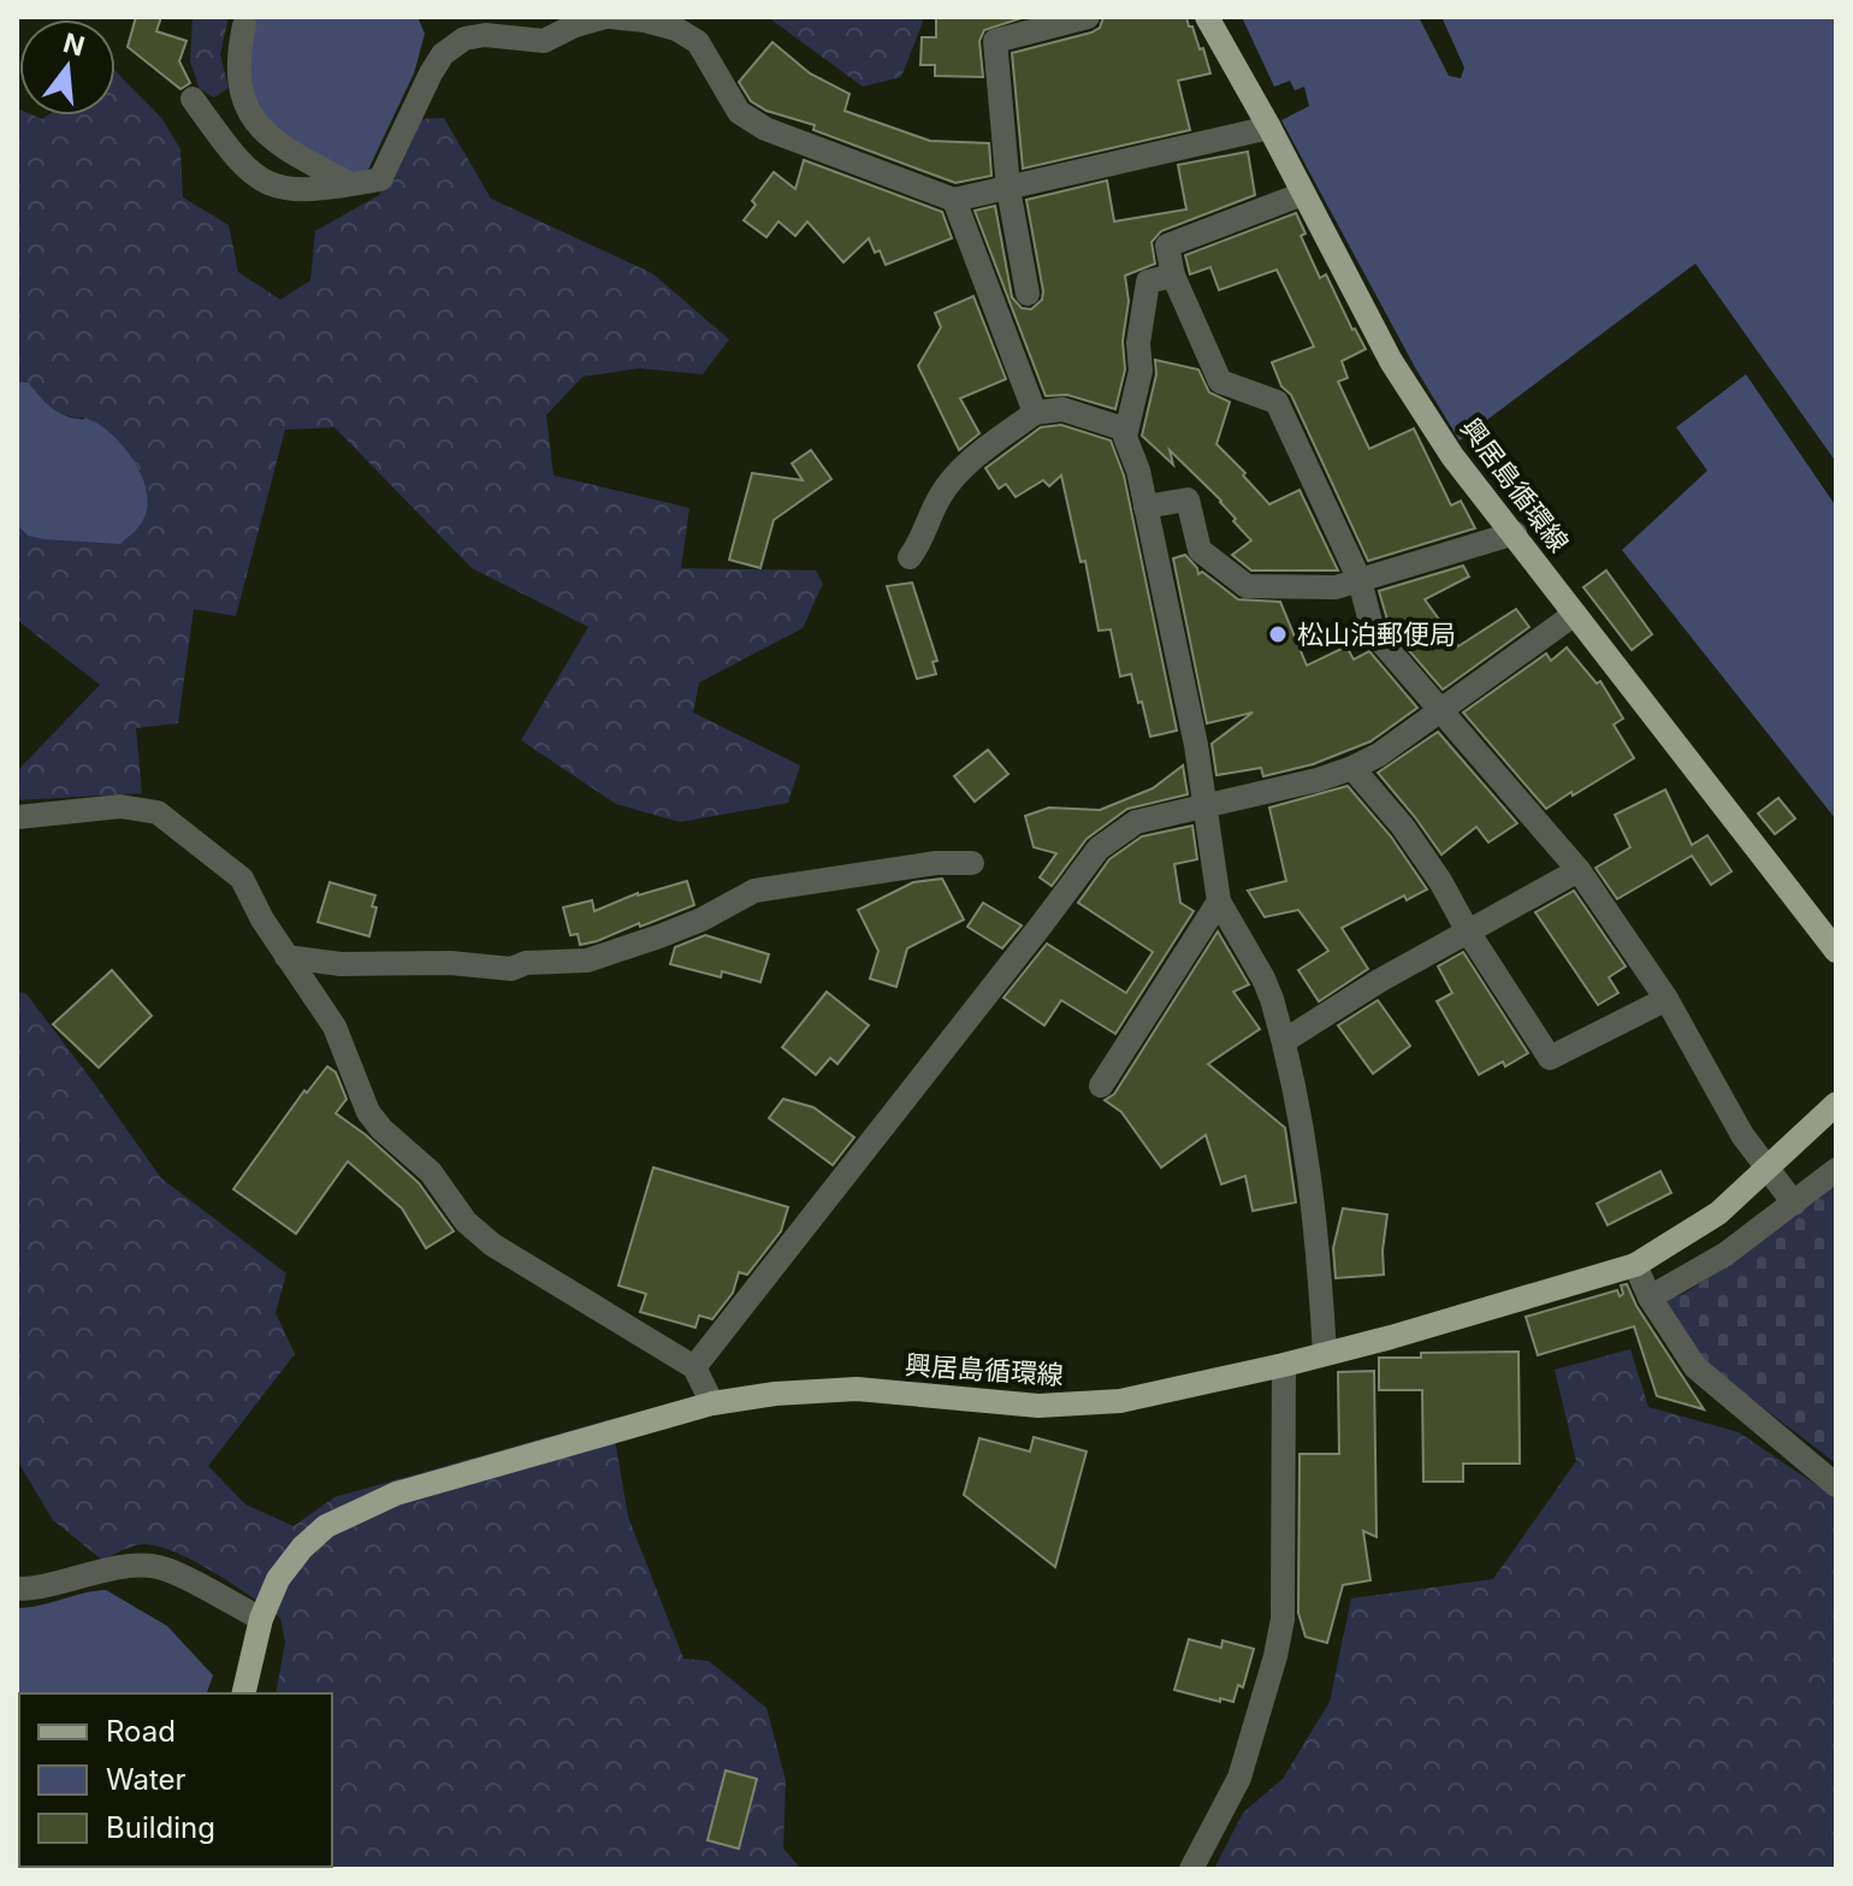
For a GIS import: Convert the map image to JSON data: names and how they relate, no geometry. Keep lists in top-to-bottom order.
{
  "streets": {
    "main road": ["興居島循環線"]
  },
  "places": ["松山泊郵便局"],
  "legend": ["Road", "Water", "Building"],
  "north": "top"
}
